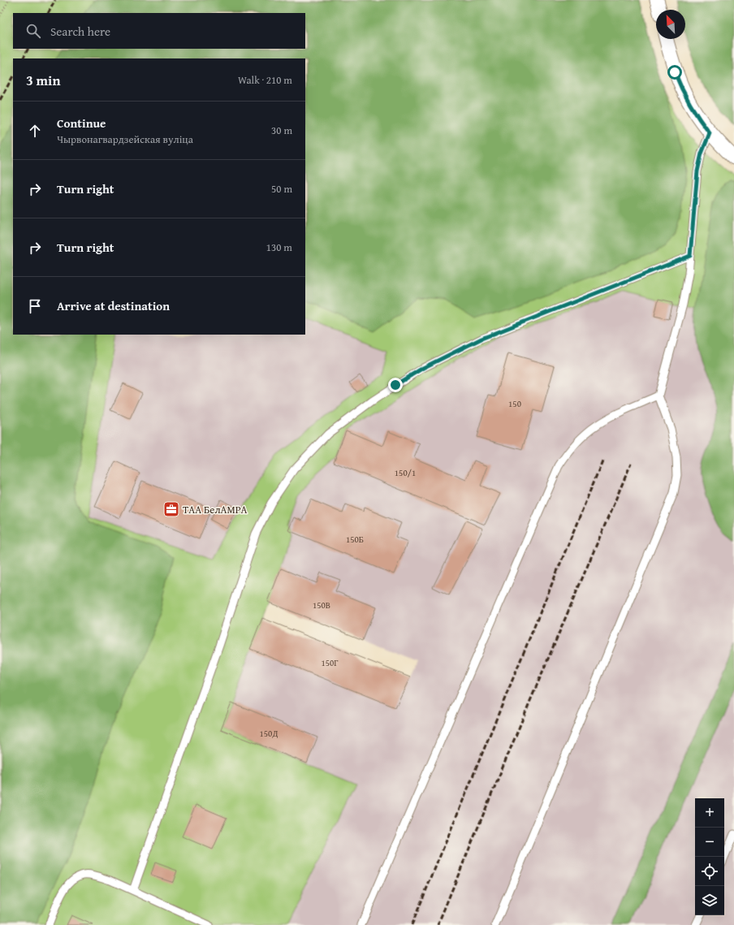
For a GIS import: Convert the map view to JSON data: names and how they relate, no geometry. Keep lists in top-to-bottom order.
{
  "places": {
    "office": ["ТАА БелАМРА"]
  },
  "house_numbers": [
    "150",
    "150/1",
    "150Б",
    "150В",
    "150Г",
    "150Д"
  ],
  "north": "top left",
  "page": {
    "search": "Search here",
    "heading": ["3 min", "Walk · 210 m"],
    "list": [
      ["Continue", "Чырвонагвардзейская вуліца", "30 m"],
      ["Turn right", "50 m"],
      ["Turn right", "130 m"],
      "Arrive at destination"
    ],
    "map_buttons": ["+", "−"]
  }
}
